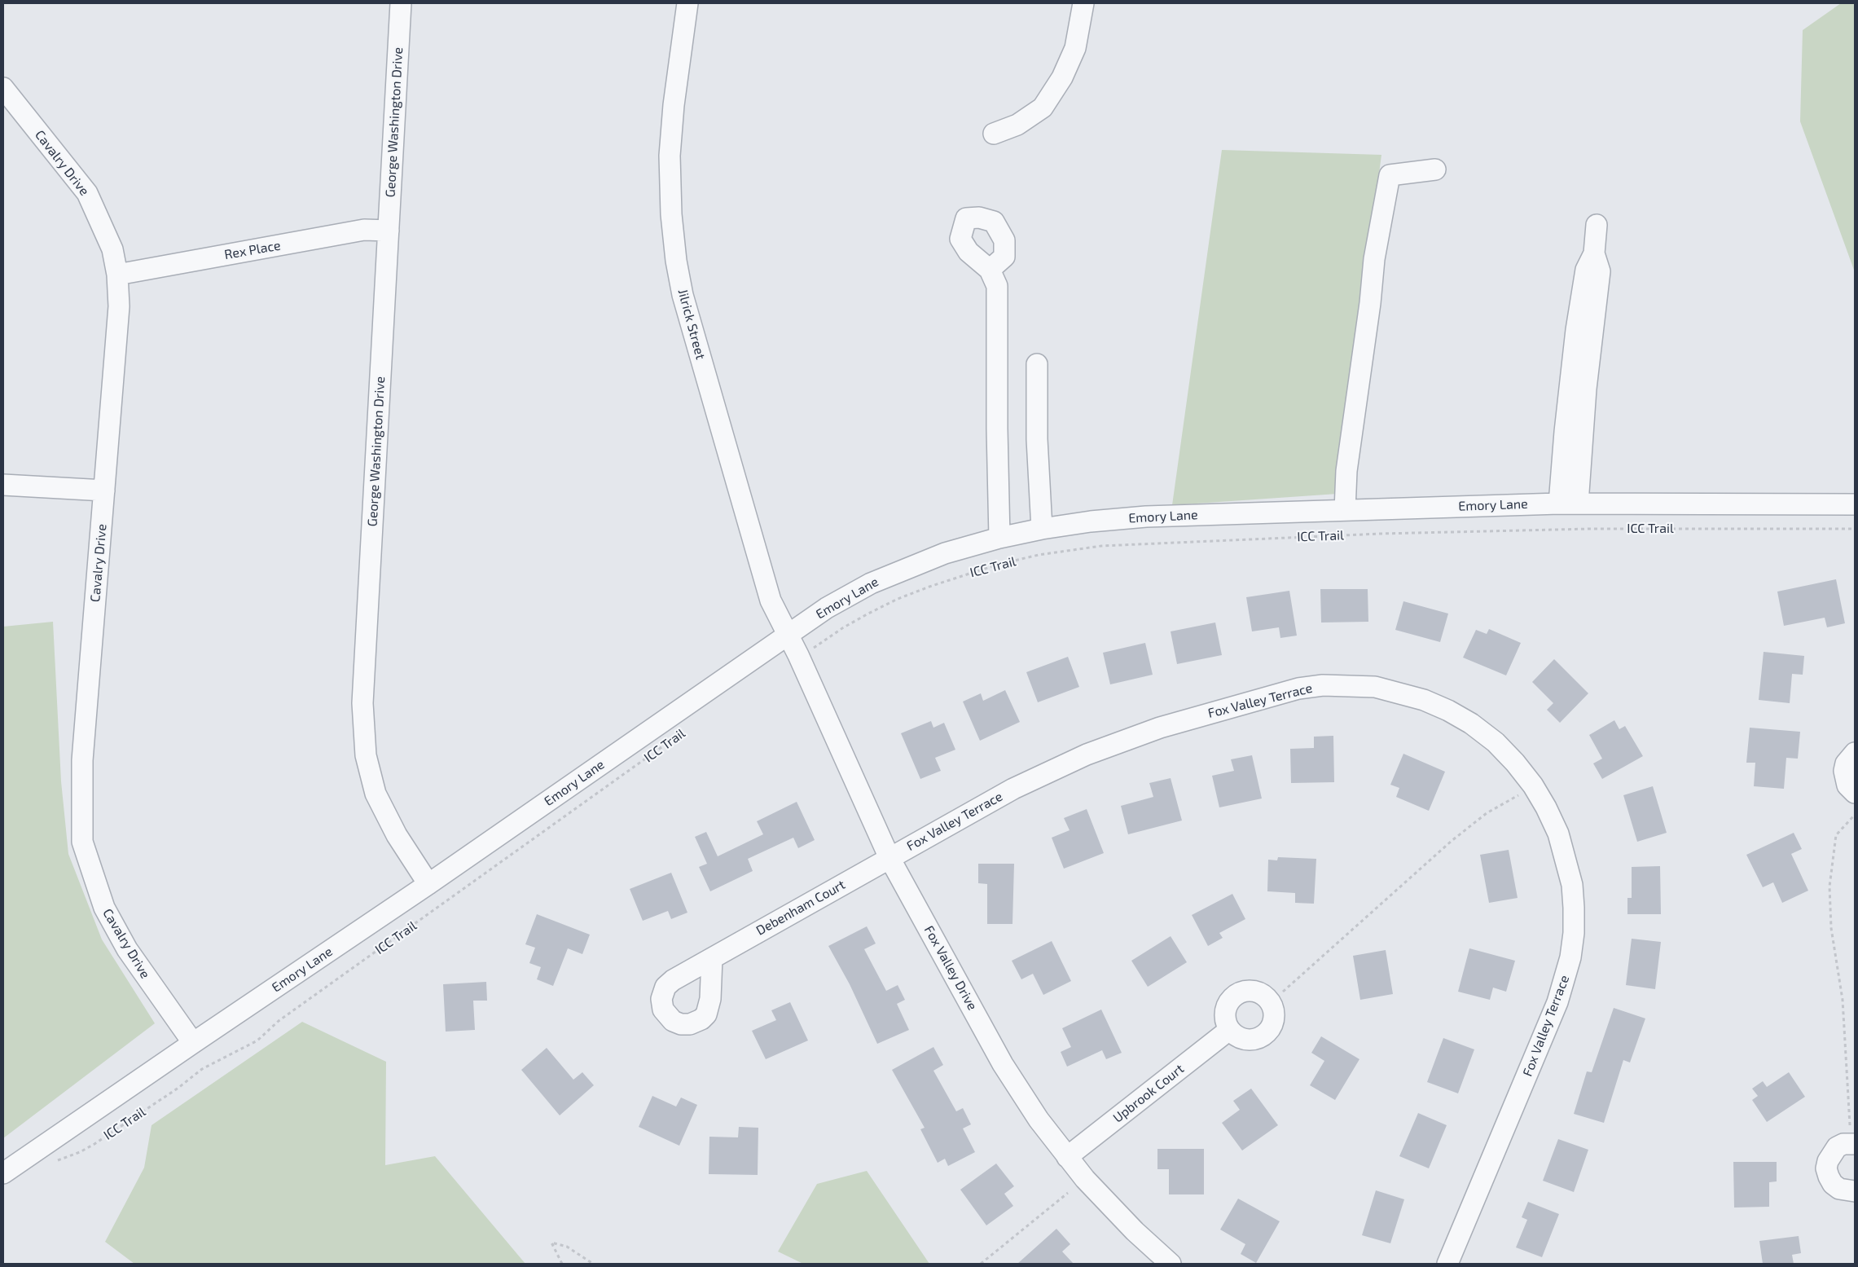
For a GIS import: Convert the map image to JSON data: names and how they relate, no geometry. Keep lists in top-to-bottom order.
{
  "streets": {
    "street": [
      "George Washington Drive",
      "Cavalry Drive",
      "Rex Place",
      "Jilrick Street",
      "Emory Lane",
      "Fox Valley Terrace",
      "Debenham Court",
      "Fox Valley Drive",
      "Upbrook Court"
    ],
    "path": ["ICC Trail"]
  },
  "crossings": [
    ["George Washington Drive", "Rex Place"],
    ["George Washington Drive", "Emory Lane"],
    ["Cavalry Drive", "Rex Place"],
    ["Cavalry Drive", "Emory Lane"],
    ["Jilrick Street", "Emory Lane"],
    ["Jilrick Street", "Fox Valley Drive"],
    ["Emory Lane", "Fox Valley Drive"],
    ["Fox Valley Terrace", "Debenham Court"],
    ["Fox Valley Terrace", "Fox Valley Drive"],
    ["Debenham Court", "Fox Valley Drive"],
    ["Fox Valley Drive", "Upbrook Court"]
  ]
}
